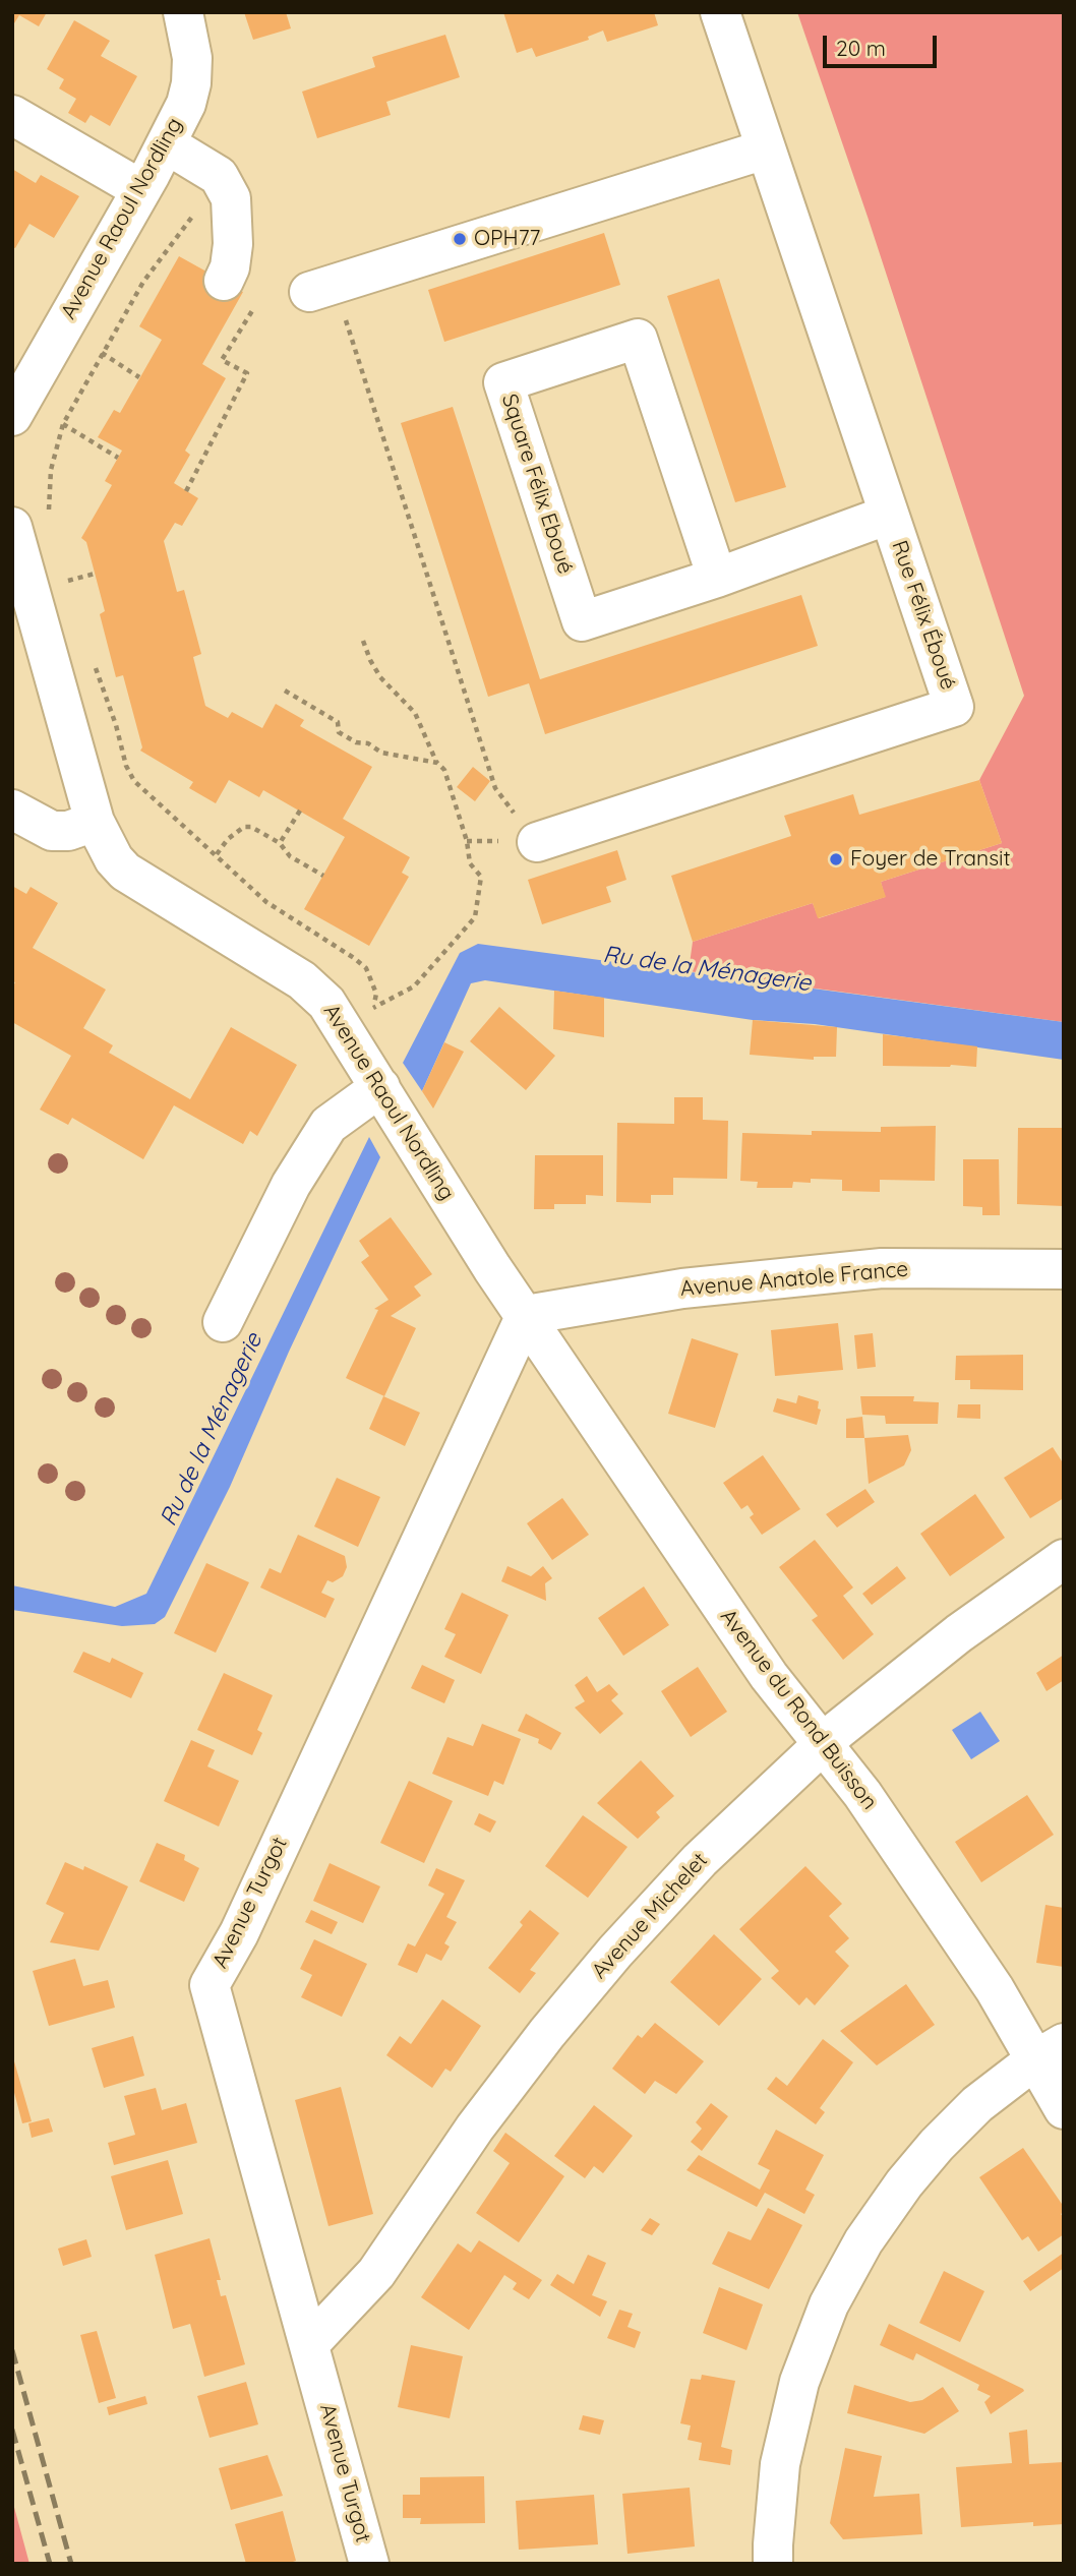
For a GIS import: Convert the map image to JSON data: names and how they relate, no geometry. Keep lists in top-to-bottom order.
{
  "streets": {
    "street": [
      "Avenue Raoul Nordling",
      "Square Félix Eboué",
      "Rue Félix Éboué",
      "Avenue Anatole France",
      "Avenue du Rond Buisson",
      "Avenue Turgot",
      "Avenue Michelet"
    ]
  },
  "crossings": [
    ["Avenue Raoul Nordling", "Avenue Anatole France"],
    ["Avenue Raoul Nordling", "Avenue du Rond Buisson"],
    ["Avenue Raoul Nordling", "Avenue Turgot"],
    ["Avenue Anatole France", "Avenue du Rond Buisson"],
    ["Avenue Anatole France", "Avenue Turgot"],
    ["Avenue du Rond Buisson", "Avenue Turgot"],
    ["Avenue du Rond Buisson", "Avenue Michelet"],
    ["Avenue Turgot", "Avenue Michelet"]
  ],
  "water": ["Ru de la Ménagerie"],
  "places": ["OPH77", "Foyer de Transit"],
  "scale_bar": "20 m"
}
